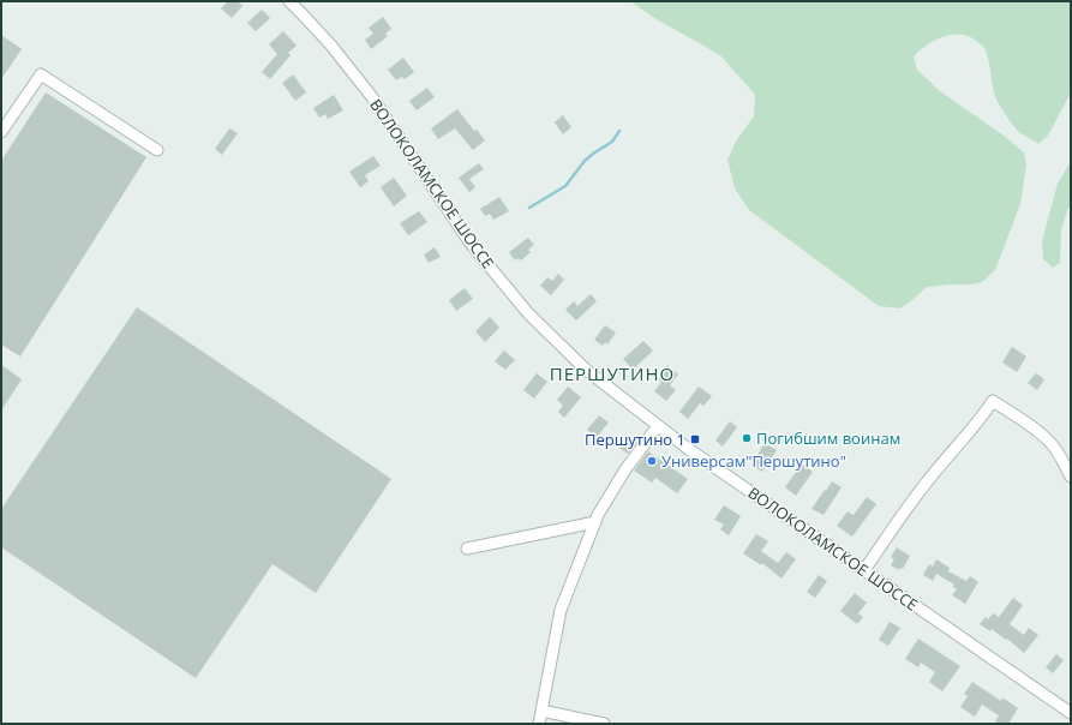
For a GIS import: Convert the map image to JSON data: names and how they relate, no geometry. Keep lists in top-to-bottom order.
{
  "streets": {
    "street": ["ВОЛОКОЛАМСКОЕ ШОССЕ"]
  },
  "districts": ["ПЕРШУТИНО"],
  "places": {
    "other": ["Погибшим воинам", "Универсам\"Першутино\""],
    "transit": ["Першутино 1"]
  }
}
